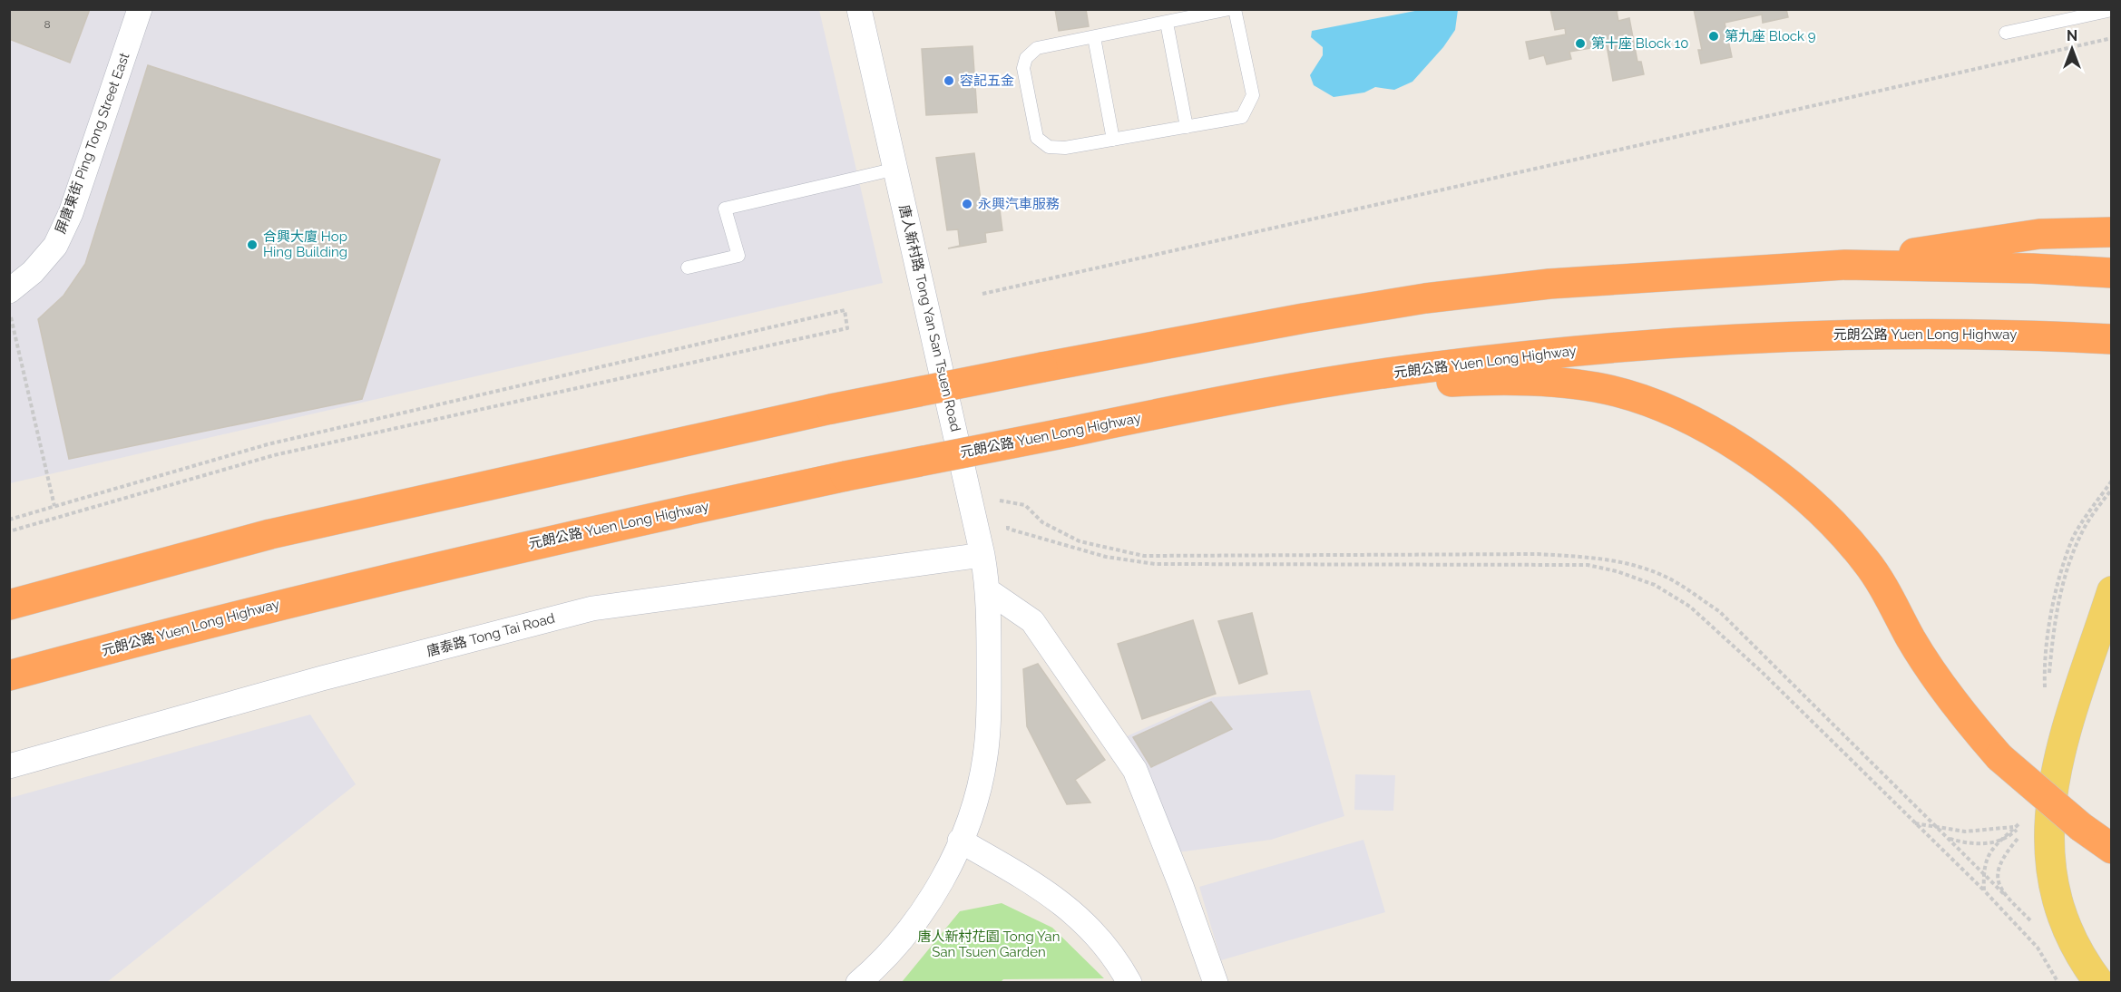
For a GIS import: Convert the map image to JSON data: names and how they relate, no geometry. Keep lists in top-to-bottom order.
{
  "streets": {
    "highway": ["元朗公路 Yuen Long Highway"],
    "street": ["屏唐東街 Ping Tong Street East", "唐人新村路 Tong Yan San Tsuen Road", "唐泰路 Tong Tai Road"]
  },
  "crossings": [
    ["唐人新村路 Tong Yan San Tsuen Road", "唐泰路 Tong Tai Road"]
  ],
  "parks": ["唐人新村花園 Tong Yan San Tsuen Garden"],
  "places": [
    "第九座 Block 9",
    "第十座 Block 10",
    "容記五金",
    "永興汽車服務",
    "合興大廈 Hop Hing Building"
  ],
  "house_numbers": ["8"],
  "north": "top"
}
